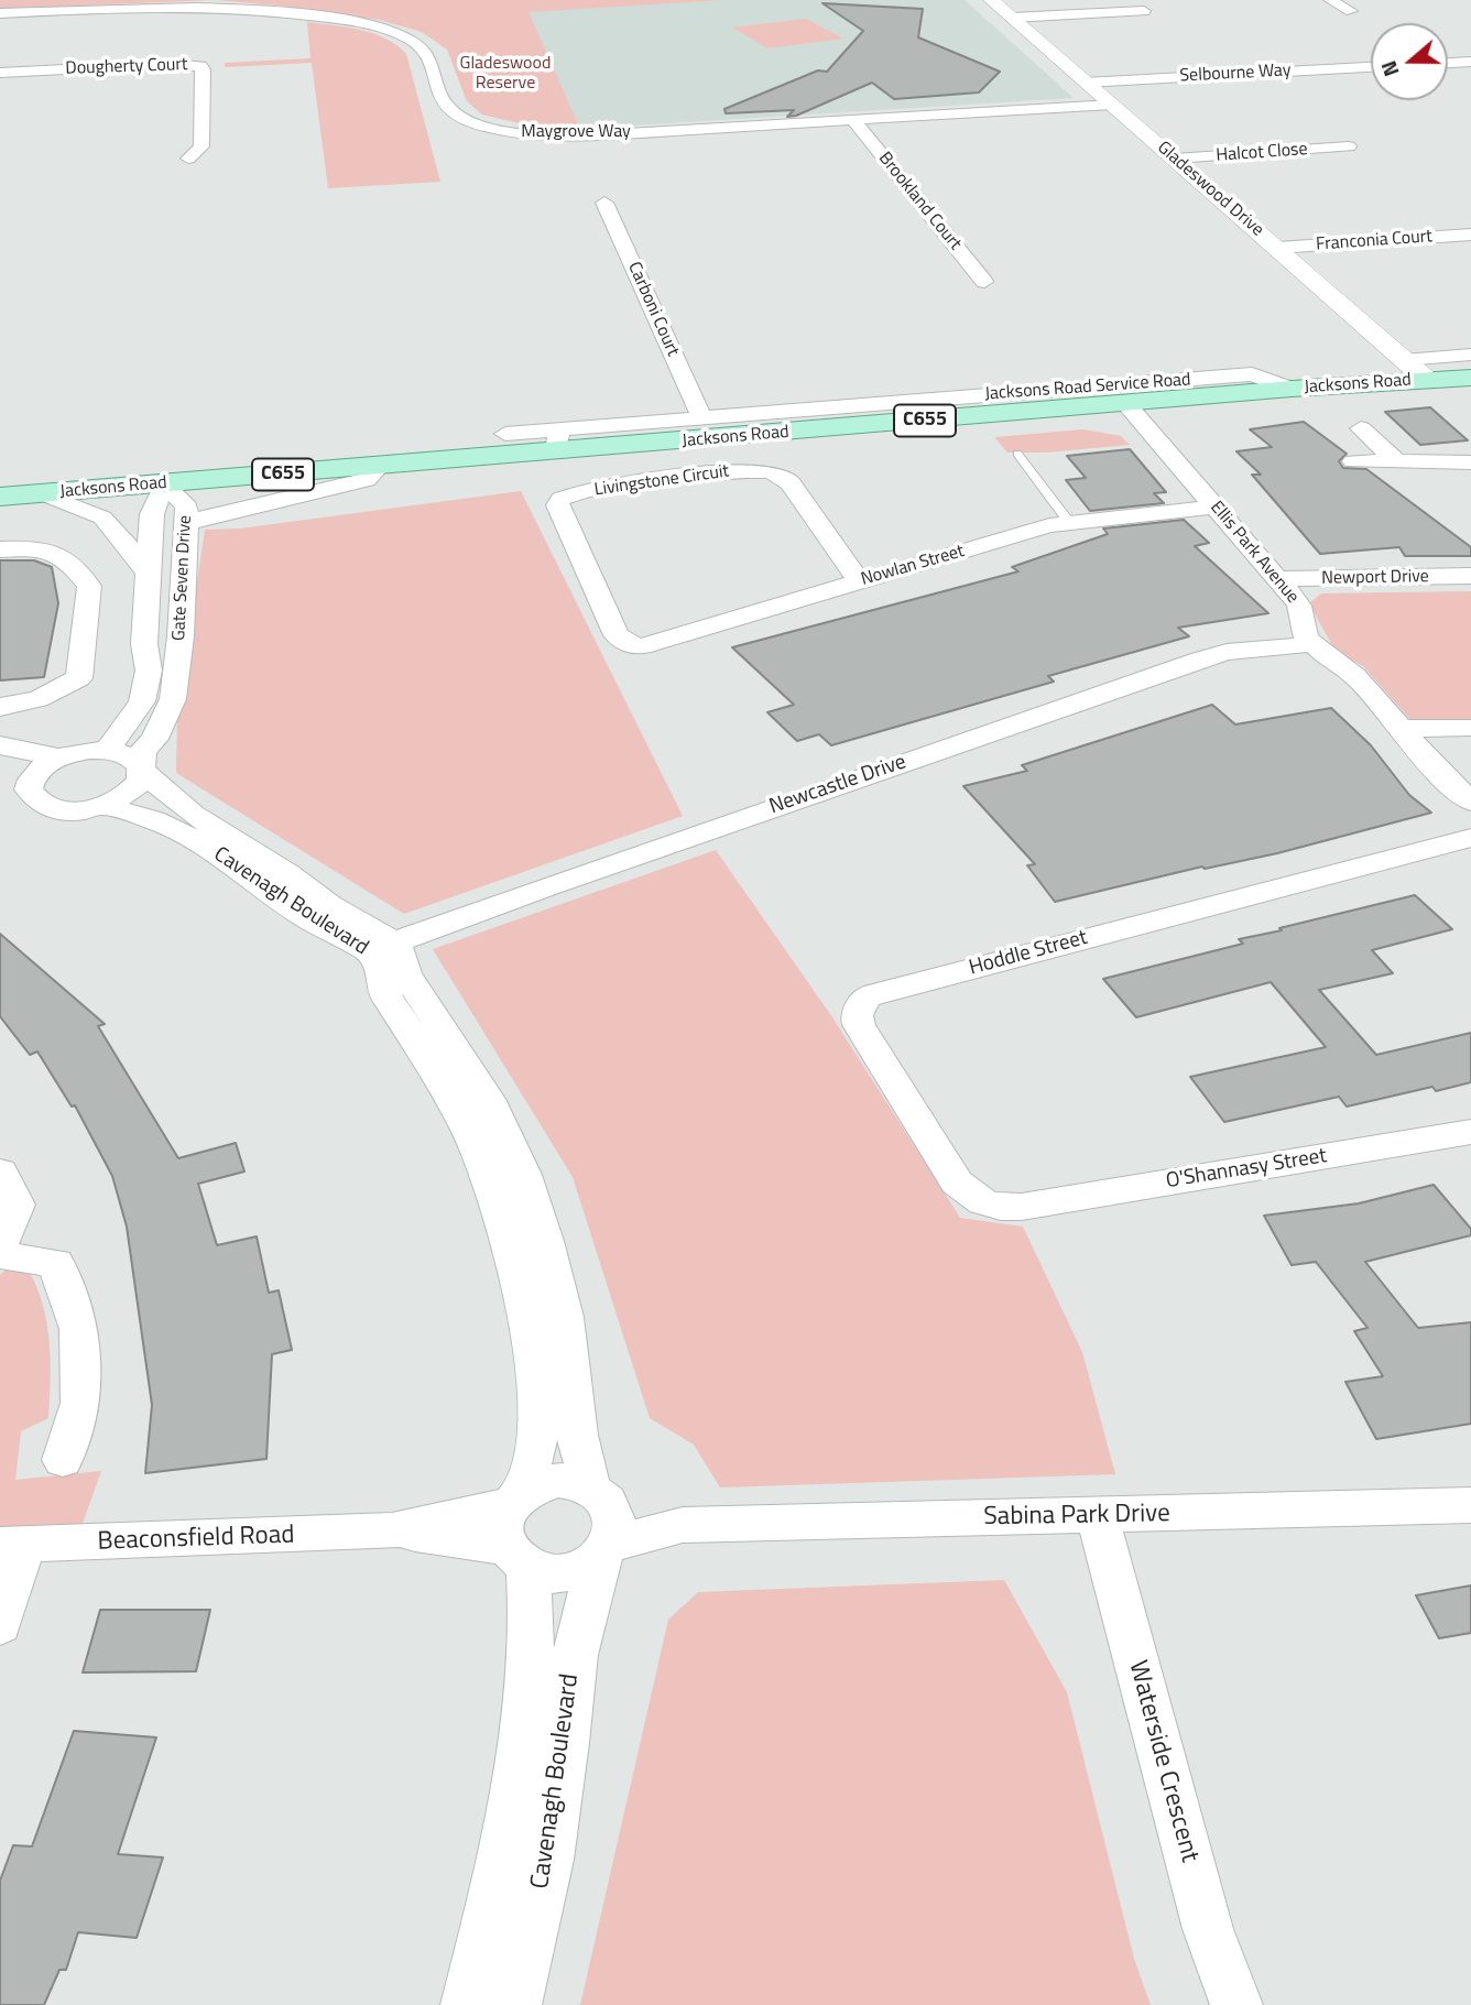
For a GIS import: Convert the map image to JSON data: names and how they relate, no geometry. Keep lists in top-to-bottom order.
{
  "streets": {
    "main road": ["Jacksons Road", "C655"],
    "street": [
      "Dougherty Court",
      "Selbourne Way",
      "Maygrove Way",
      "Halcot Close",
      "Gladeswood Drive",
      "Brookland Court",
      "Franconia Court",
      "Carboni Court",
      "Jacksons Road Service Road",
      "Livingstone Circuit",
      "Ellis Park Avenue",
      "Nowlan Street",
      "Gate Seven Drive",
      "Newport Drive",
      "Newcastle Drive",
      "Cavenagh Boulevard",
      "Hoddle Street",
      "O'Shannasy Street",
      "Sabina Park Drive",
      "Beaconsfield Road",
      "Waterside Crescent"
    ]
  },
  "crossings": [
    ["Selbourne Way", "Gladeswood Drive"],
    ["Maygrove Way", "Gladeswood Drive"],
    ["Maygrove Way", "Brookland Court"],
    ["Halcot Close", "Gladeswood Drive"],
    ["Gladeswood Drive", "Franconia Court"],
    ["Gladeswood Drive", "Jacksons Road"],
    ["Carboni Court", "Jacksons Road Service Road"],
    ["Jacksons Road", "Jacksons Road Service Road"],
    ["Jacksons Road", "Ellis Park Avenue"],
    ["Jacksons Road", "Gate Seven Drive"],
    ["Livingstone Circuit", "Nowlan Street"],
    ["Ellis Park Avenue", "Nowlan Street"],
    ["Ellis Park Avenue", "Newport Drive"],
    ["Ellis Park Avenue", "Newcastle Drive"],
    ["Gate Seven Drive", "Cavenagh Boulevard"],
    ["Newcastle Drive", "Cavenagh Boulevard"],
    ["Cavenagh Boulevard", "Sabina Park Drive"],
    ["Cavenagh Boulevard", "Beaconsfield Road"],
    ["Hoddle Street", "O'Shannasy Street"],
    ["Sabina Park Drive", "Beaconsfield Road"],
    ["Sabina Park Drive", "Waterside Crescent"]
  ],
  "parks": ["Gladeswood Reserve"],
  "north": "left"
}
